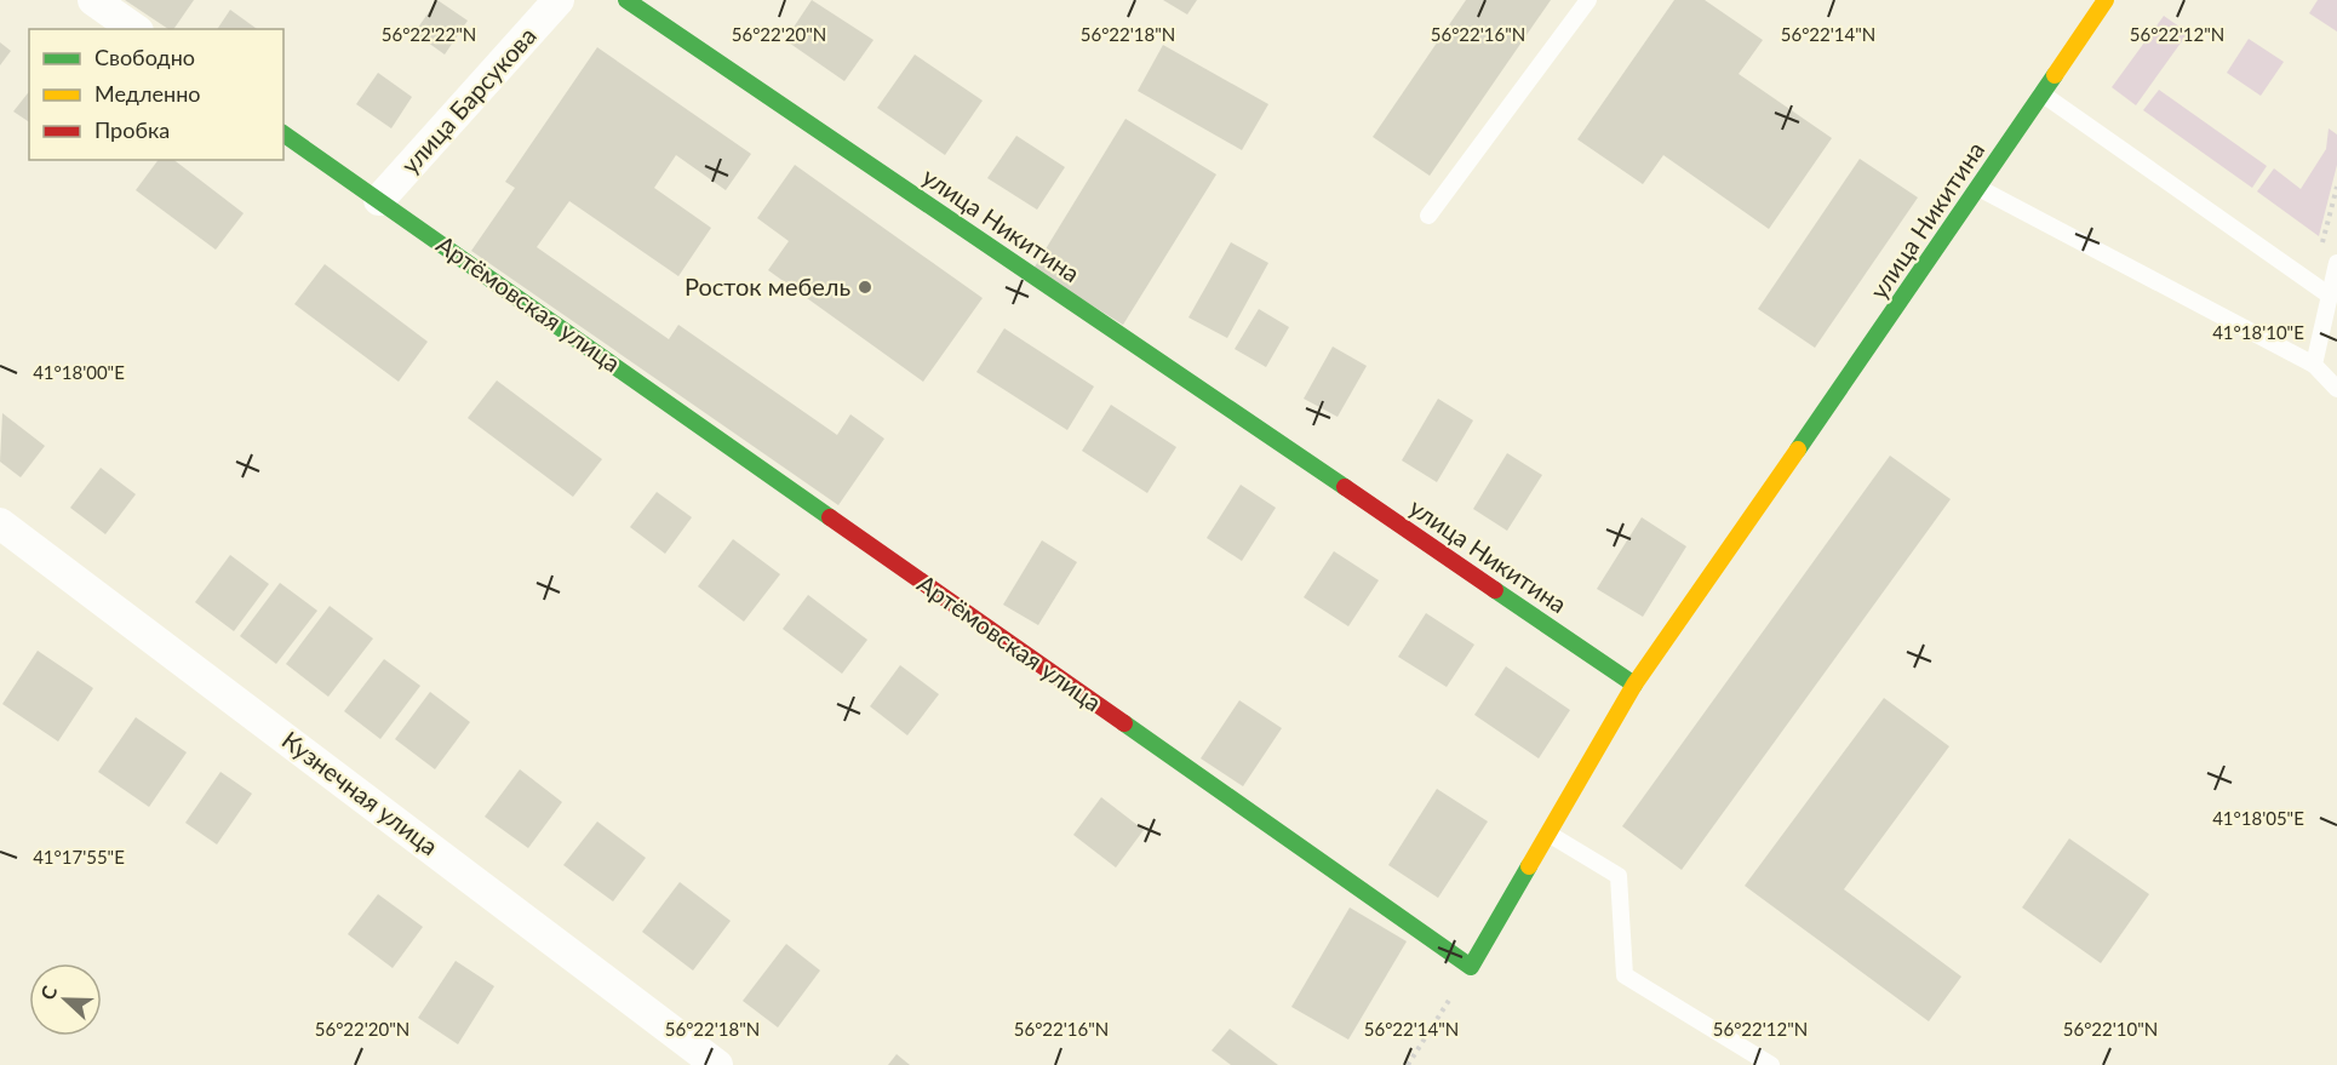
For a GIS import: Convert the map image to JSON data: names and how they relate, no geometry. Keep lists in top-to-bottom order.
{
  "streets": {
    "street": [
      "улица Барсукова",
      "улица Никитина",
      "Артёмовская улица",
      "Кузнечная улица"
    ]
  },
  "crossings": [
    ["улица Барсукова", "Артёмовская улица"]
  ],
  "places": ["Росток мебель"],
  "legend": ["Свободно", "Медленно", "Пробка"],
  "north": "left",
  "coordinates": [
    "56°22'22\"N",
    "56°22'20\"N",
    "56°22'18\"N",
    "56°22'16\"N",
    "56°22'14\"N",
    "56°22'12\"N",
    "41°18'10\"E",
    "41°18'00\"E",
    "41°18'05\"E",
    "41°17'55\"E",
    "56°22'10\"N"
  ]
}
